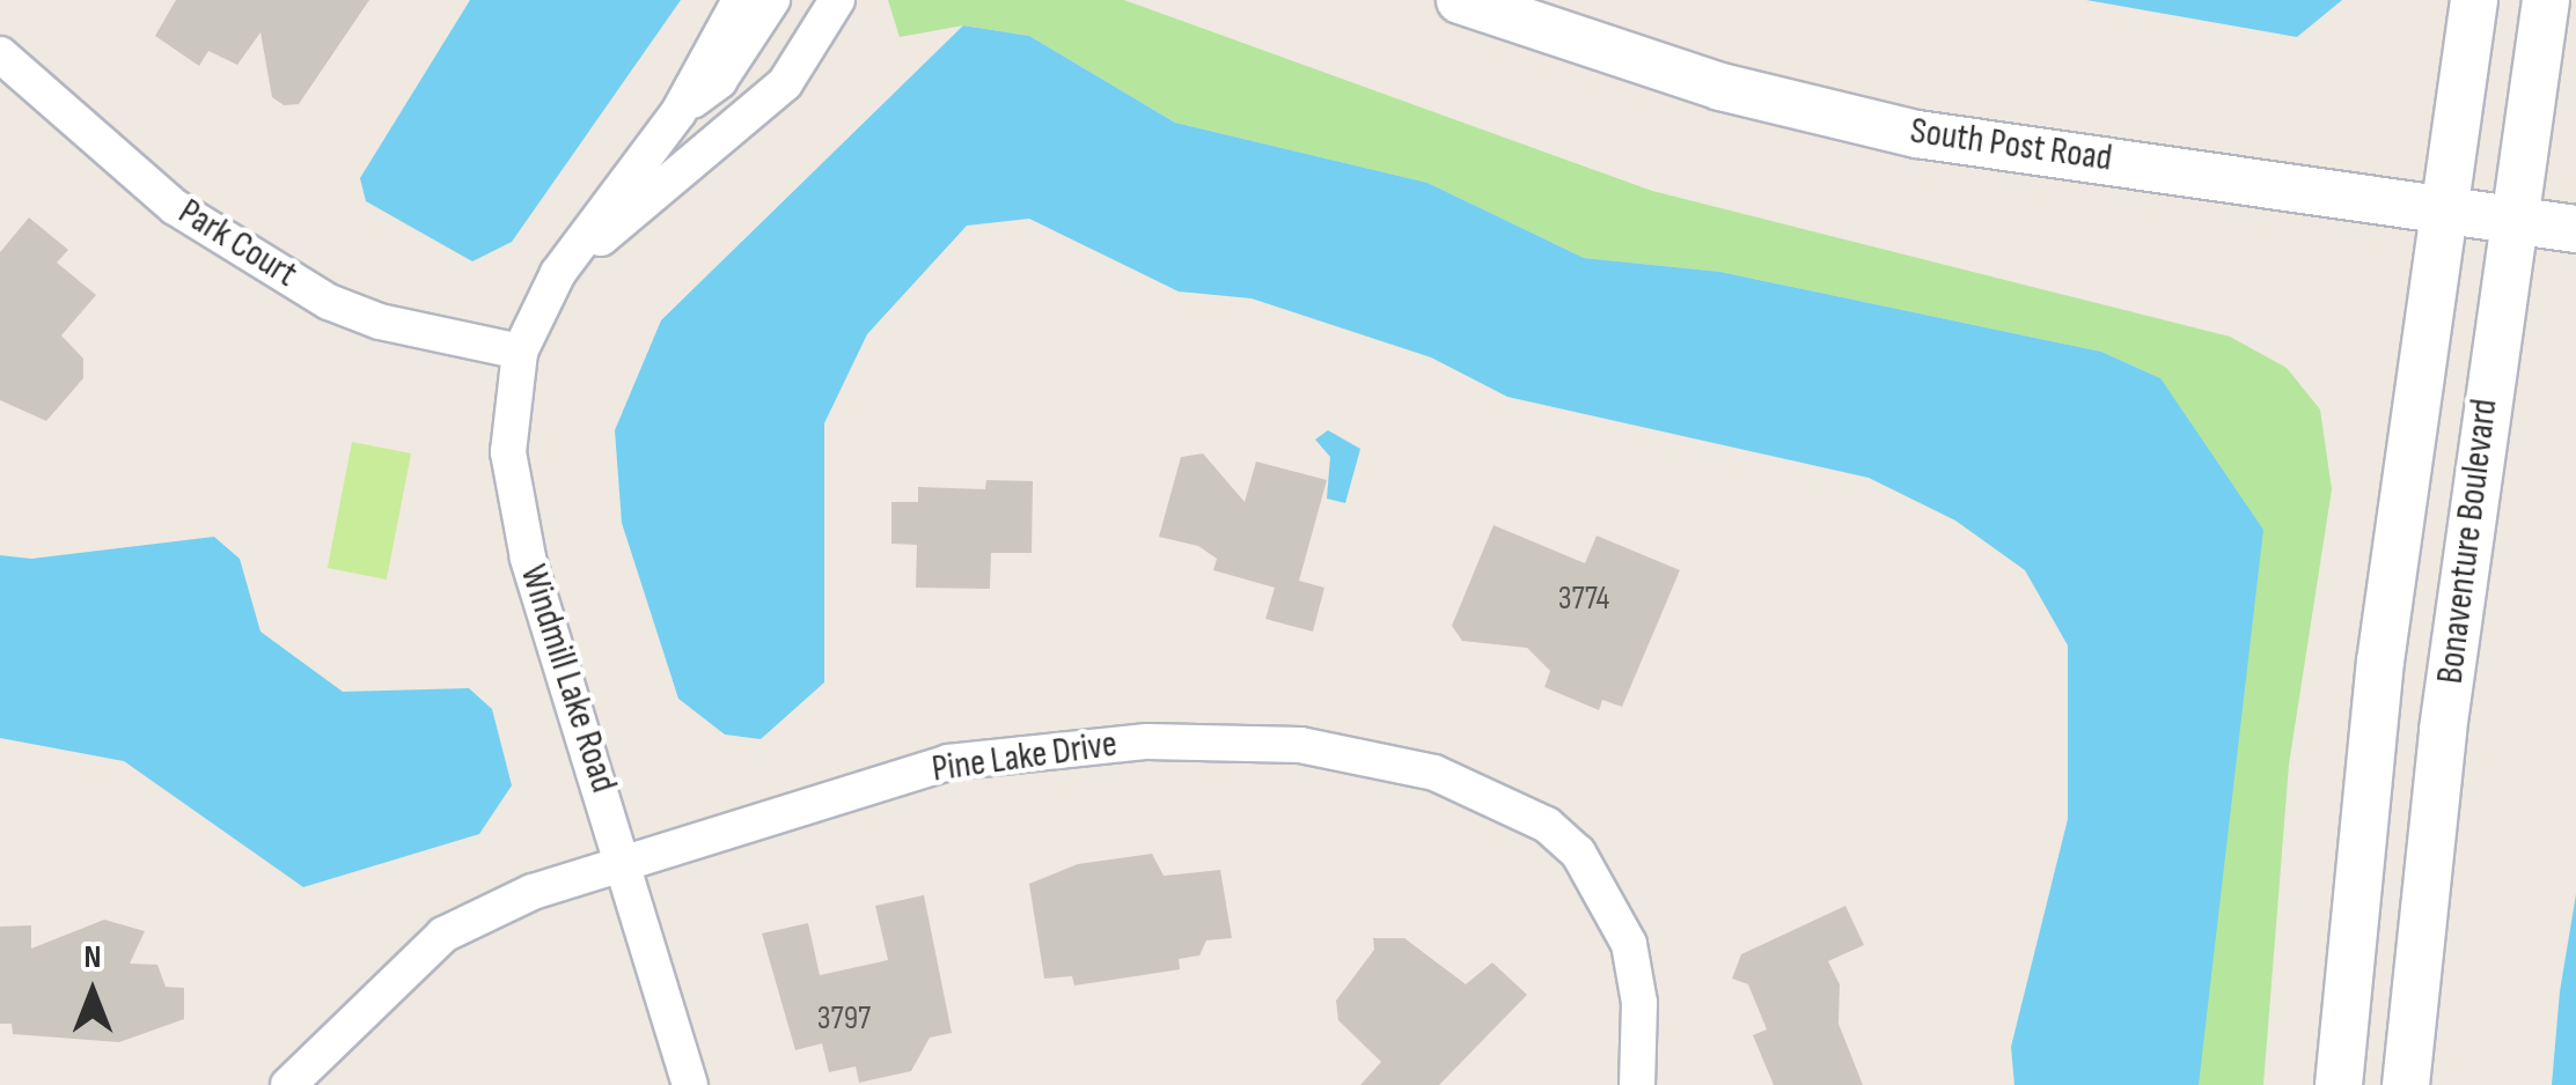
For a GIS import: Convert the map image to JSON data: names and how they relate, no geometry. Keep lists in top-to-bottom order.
{
  "streets": {
    "main road": ["South Post Road", "Bonaventure Boulevard"],
    "street": ["Park Court", "Windmill Lake Road", "Pine Lake Drive"]
  },
  "crossings": [
    ["South Post Road", "Bonaventure Boulevard"],
    ["Park Court", "Windmill Lake Road"],
    ["Windmill Lake Road", "Pine Lake Drive"]
  ],
  "house_numbers": ["3774", "3797"],
  "north": "top"
}
